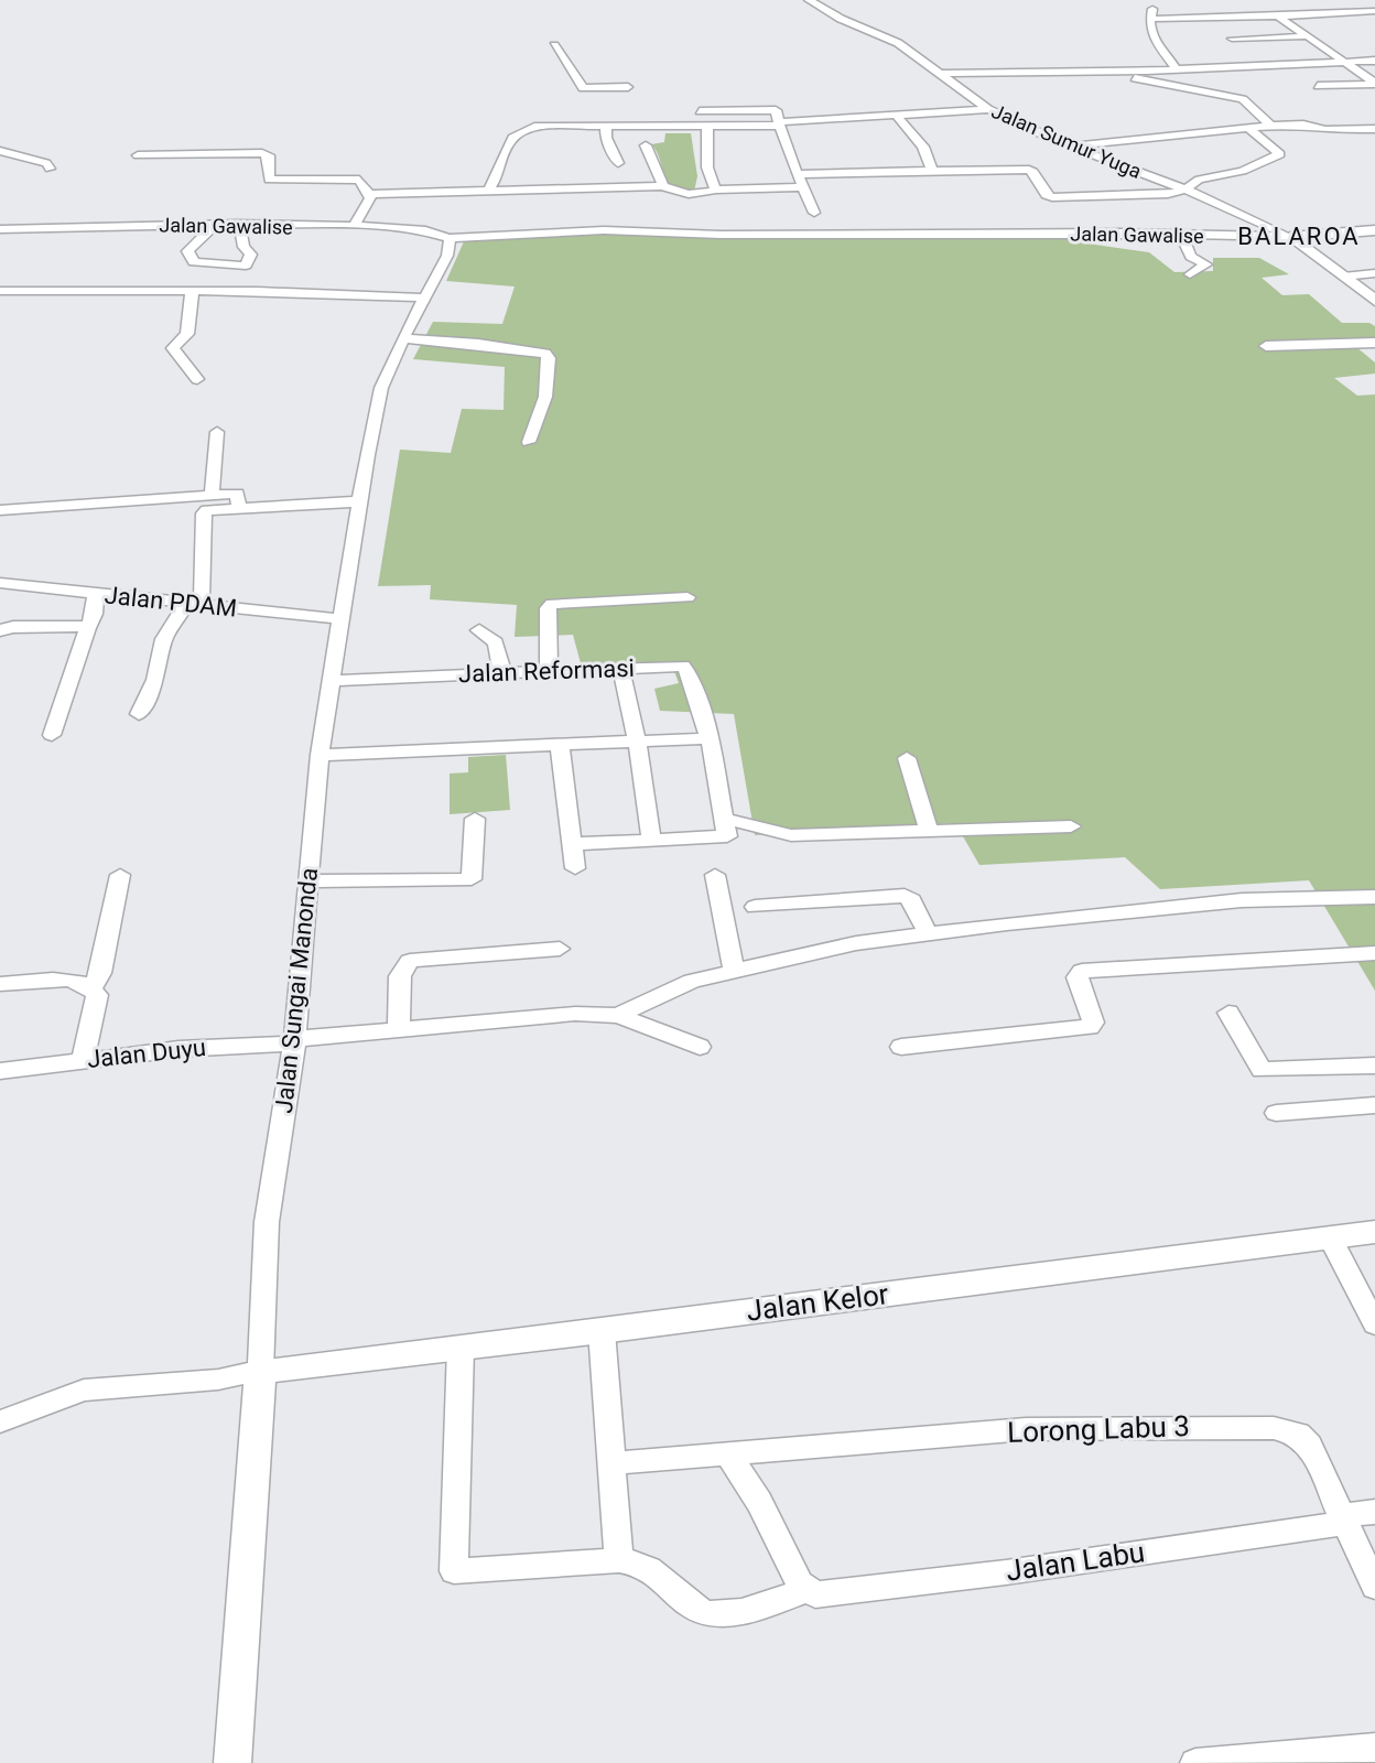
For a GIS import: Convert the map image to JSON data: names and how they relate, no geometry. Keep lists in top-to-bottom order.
{
  "streets": {
    "street": [
      "Jalan Sumur Yuga",
      "Jalan Gawalise",
      "Jalan PDAM",
      "Jalan Reformasi",
      "Jalan Sungai Manonda",
      "Jalan Duyu",
      "Jalan Kelor",
      "Lorong Labu 3",
      "Jalan Labu"
    ]
  },
  "crossings": [
    ["Jalan Sumur Yuga", "Jalan Gawalise"],
    ["Jalan Gawalise", "Jalan Sungai Manonda"],
    ["Jalan PDAM", "Jalan Sungai Manonda"],
    ["Jalan Reformasi", "Jalan Sungai Manonda"],
    ["Jalan Sungai Manonda", "Jalan Duyu"],
    ["Jalan Sungai Manonda", "Jalan Kelor"],
    ["Lorong Labu 3", "Jalan Labu"]
  ],
  "districts": ["BALAROA"]
}
